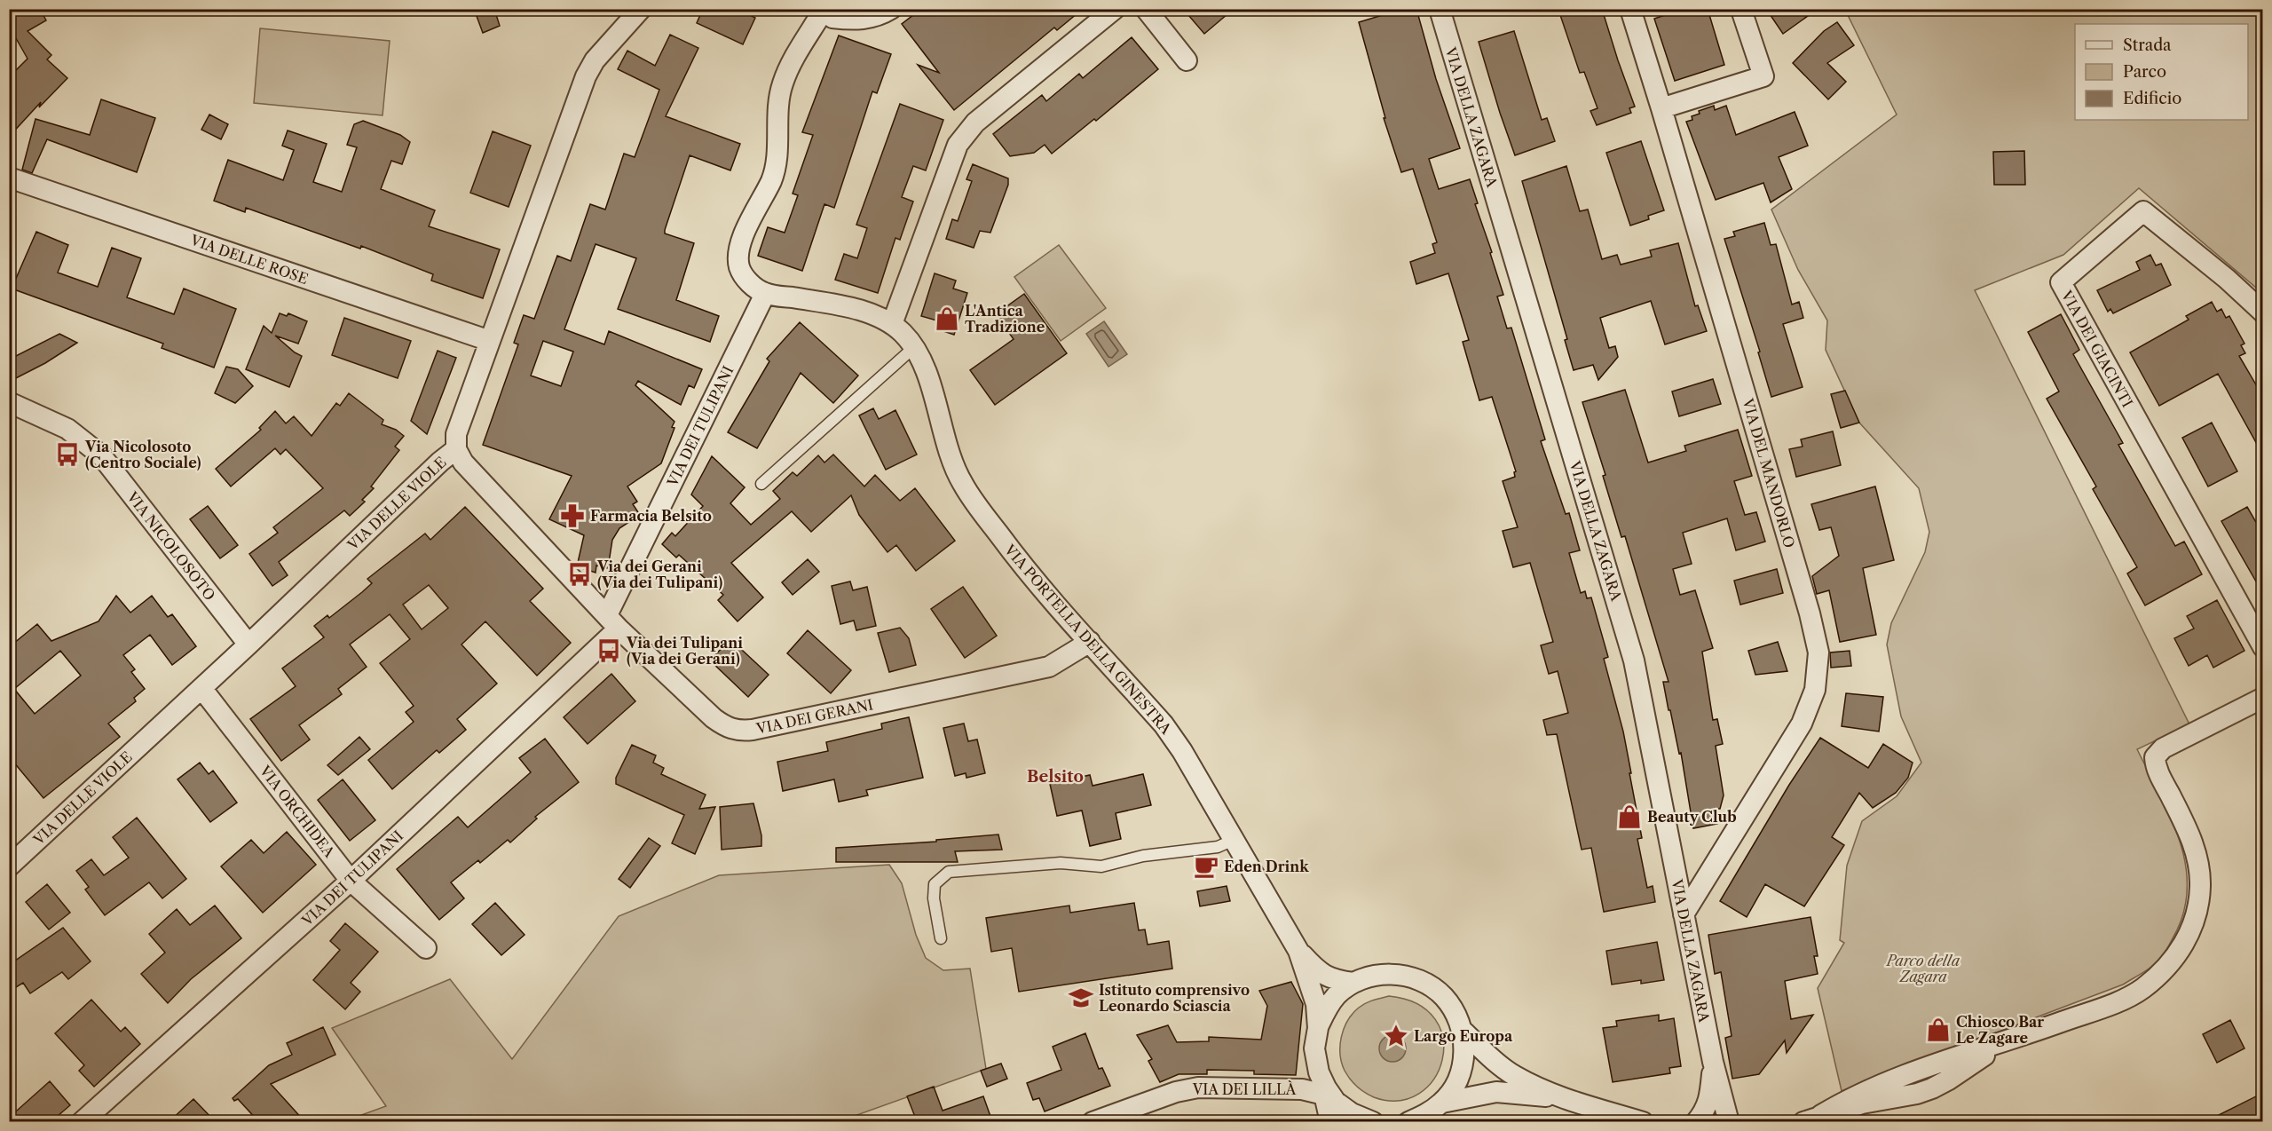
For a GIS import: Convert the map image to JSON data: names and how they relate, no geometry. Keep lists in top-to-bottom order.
{
  "streets": {
    "street": [
      "VIA DELLA ZAGARA",
      "VIA DELLE ROSE",
      "VIA DEI GIACINTI",
      "VIA DEI TULIPANI",
      "VIA DEL MANDORLO",
      "VIA DELLE VIOLE",
      "VIA NICOLOSOTO",
      "VIA PORTELLA DELLA GINESTRA",
      "VIA DEI GERANI",
      "VIA ORCHIDEA",
      "VIA DEI LILLÀ"
    ]
  },
  "crossings": [
    ["VIA DELLA ZAGARA", "VIA DEL MANDORLO"],
    ["VIA DELLE ROSE", "VIA DELLE VIOLE"],
    ["VIA DEI TULIPANI", "VIA PORTELLA DELLA GINESTRA"],
    ["VIA DEI TULIPANI", "VIA DEI GERANI"],
    ["VIA DEI TULIPANI", "VIA ORCHIDEA"],
    ["VIA DELLE VIOLE", "VIA NICOLOSOTO"],
    ["VIA DELLE VIOLE", "VIA DEI GERANI"],
    ["VIA DELLE VIOLE", "VIA ORCHIDEA"],
    ["VIA PORTELLA DELLA GINESTRA", "VIA DEI GERANI"]
  ],
  "districts": ["Belsito"],
  "parks": ["Parco della Zagara"],
  "places": {
    "shop": ["L'Antica Tradizione", "Beauty Club", "Chiosco Bar Le Zagare"],
    "bus stop": ["Via Nicolosoto (Centro Sociale)", "Via dei Gerani (Via dei Tulipani)", "Via dei Tulipani (Via dei Gerani)"],
    "pharmacy": ["Farmacia Belsito"],
    "cafe": ["Eden Drink"],
    "school or university": ["Istituto comprensivo Leonardo Sciascia"],
    "place": ["Largo Europa"]
  },
  "legend": ["Strada", "Parco", "Edificio"]
}
